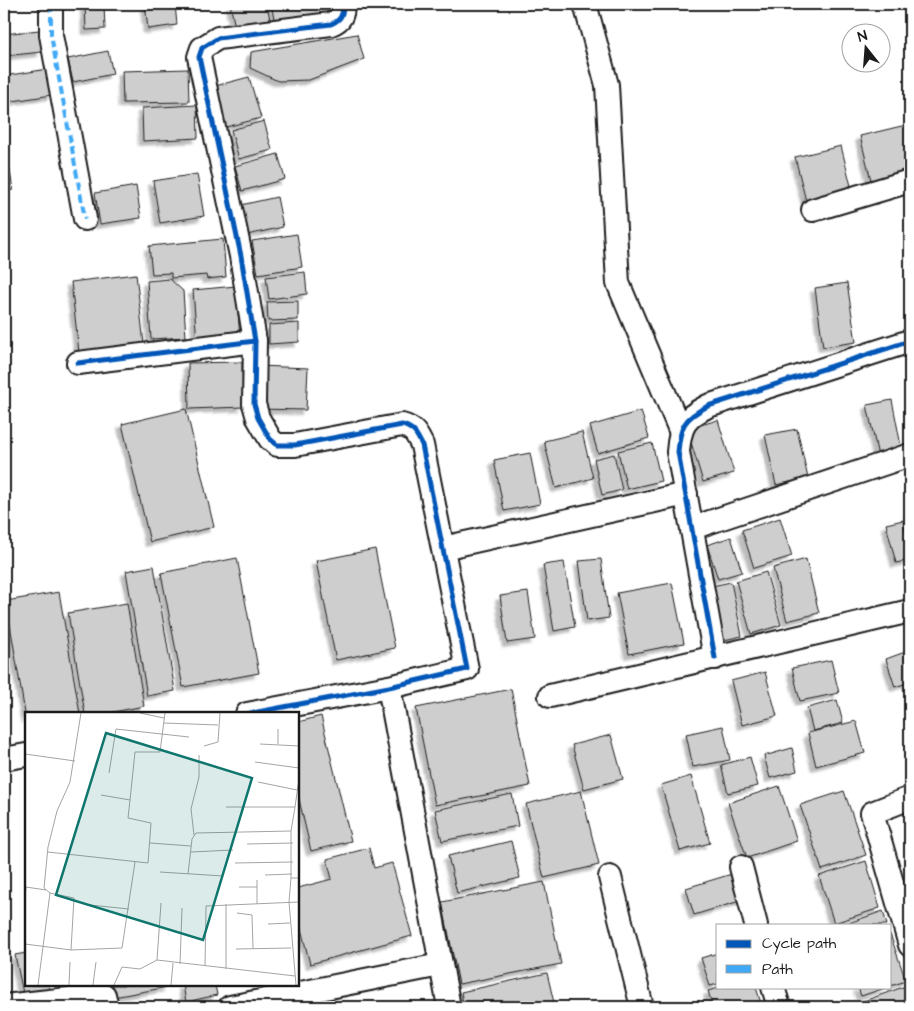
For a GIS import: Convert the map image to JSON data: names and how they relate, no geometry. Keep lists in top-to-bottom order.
{
  "legend": ["Cycle path", "Path"],
  "north": "top"
}
